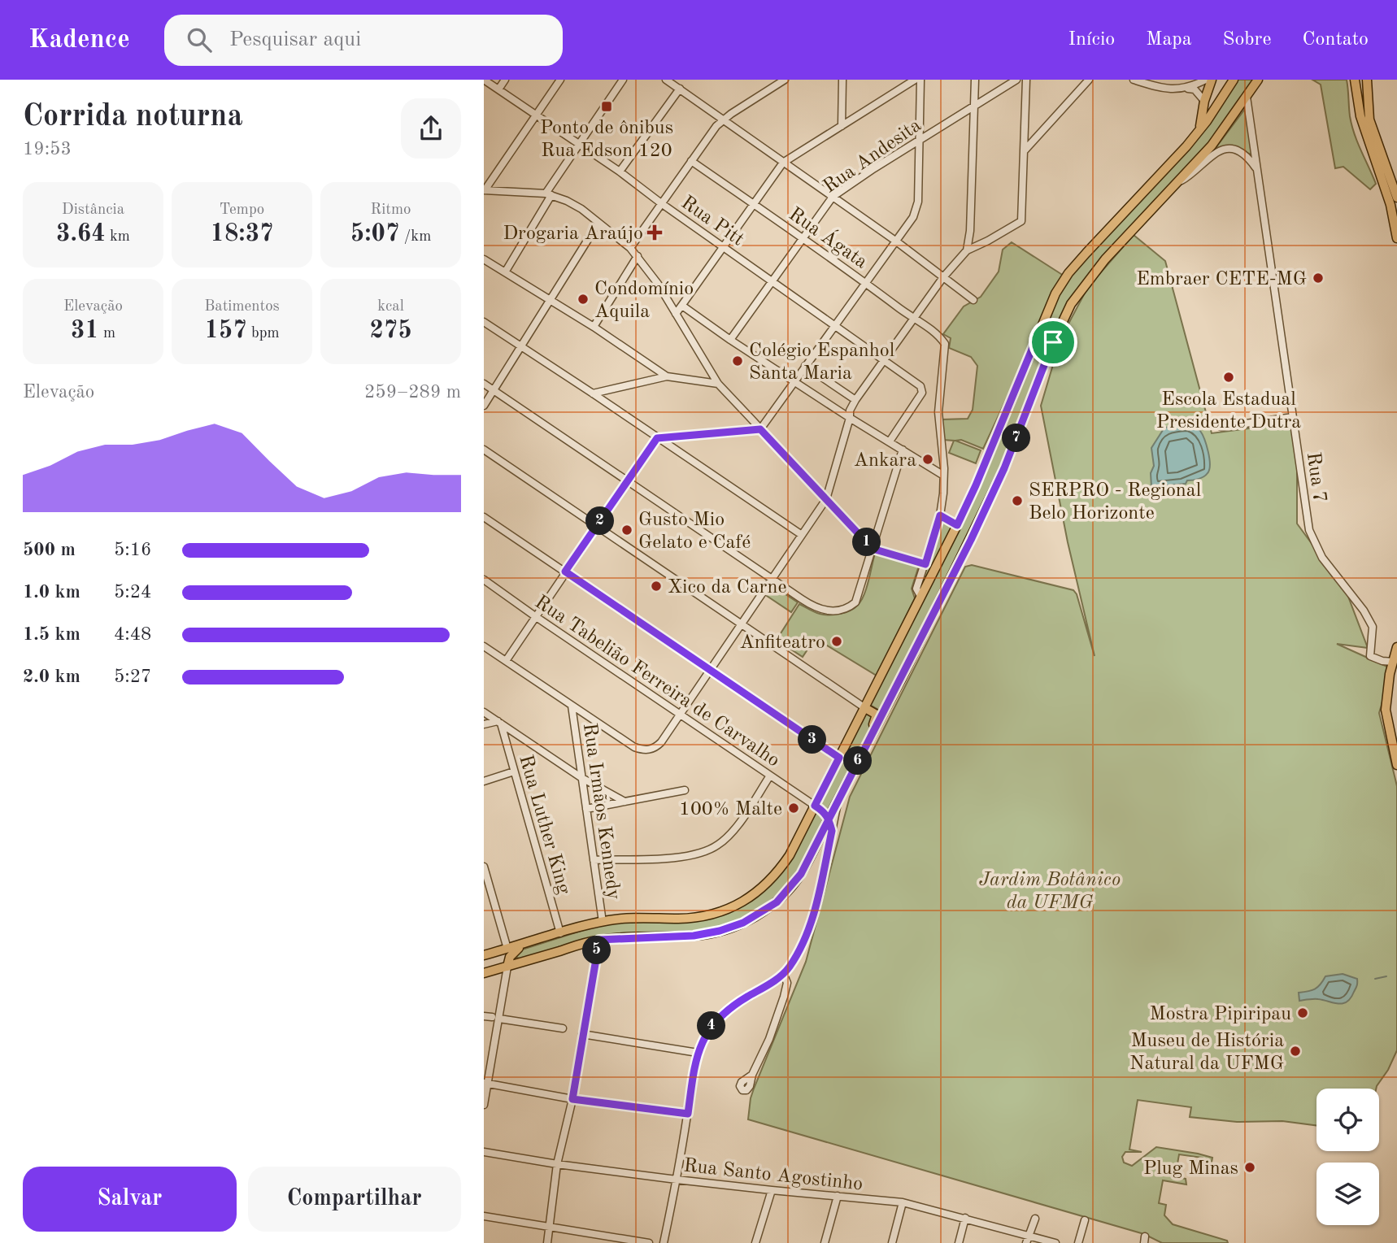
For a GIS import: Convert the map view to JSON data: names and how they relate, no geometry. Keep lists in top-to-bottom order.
{
  "streets": {
    "street": [
      "Rua Andesita",
      "Rua Pitt",
      "Rua Ágata",
      "Rua 7",
      "Rua Tabelião Ferreira de Carvalho",
      "Rua Irmãos Kennedy",
      "Rua Luther King",
      "Rua Santo Agostinho"
    ]
  },
  "crossings": [
    ["Rua Andesita", "Rua Pitt"],
    ["Rua Andesita", "Rua Ágata"]
  ],
  "parks": ["Jardim Botânico da UFMG"],
  "places": {
    "transit": ["Ponto de ônibus Rua Edson 120"],
    "health": ["Drogaria Araújo"],
    "other": [
      "Embraer CETE-MG",
      "Condomínio Aquila",
      "Colégio Espanhol Santa Maria",
      "Escola Estadual Presidente Dutra",
      "Ankara",
      "SERPRO - Regional Belo Horizonte",
      "Gusto Mio Gelato e Café",
      "Xico da Carne",
      "Anfiteatro",
      "100% Malte",
      "Mostra Pipiripau",
      "Museu de História Natural da UFMG",
      "Plug Minas"
    ]
  },
  "page": {
    "header": "Kadence",
    "search": "Pesquisar aqui",
    "nav": [
      "Início",
      "Mapa",
      "Sobre",
      "Contato"
    ],
    "heading": ["Corrida noturna", "19:53"],
    "stats": [
      ["Distância", "3.64 km"],
      ["Tempo", "18:37"],
      ["Ritmo", "5:07 /km"],
      ["Elevação", "31 m"],
      ["Batimentos", "157 bpm"],
      ["kcal", "275"]
    ],
    "chart": ["Elevação", "259–289 m"],
    "pins": [
      "7",
      "2",
      "1",
      "3",
      "6",
      "5",
      "4"
    ],
    "list": [
      {
        "name": "500 m",
        "note": "5:16"
      },
      {
        "name": "1.0 km",
        "note": "5:24"
      },
      {
        "name": "1.5 km",
        "note": "4:48"
      },
      {
        "name": "2.0 km",
        "note": "5:27"
      }
    ],
    "buttons": ["Salvar", "Compartilhar"]
  }
}
